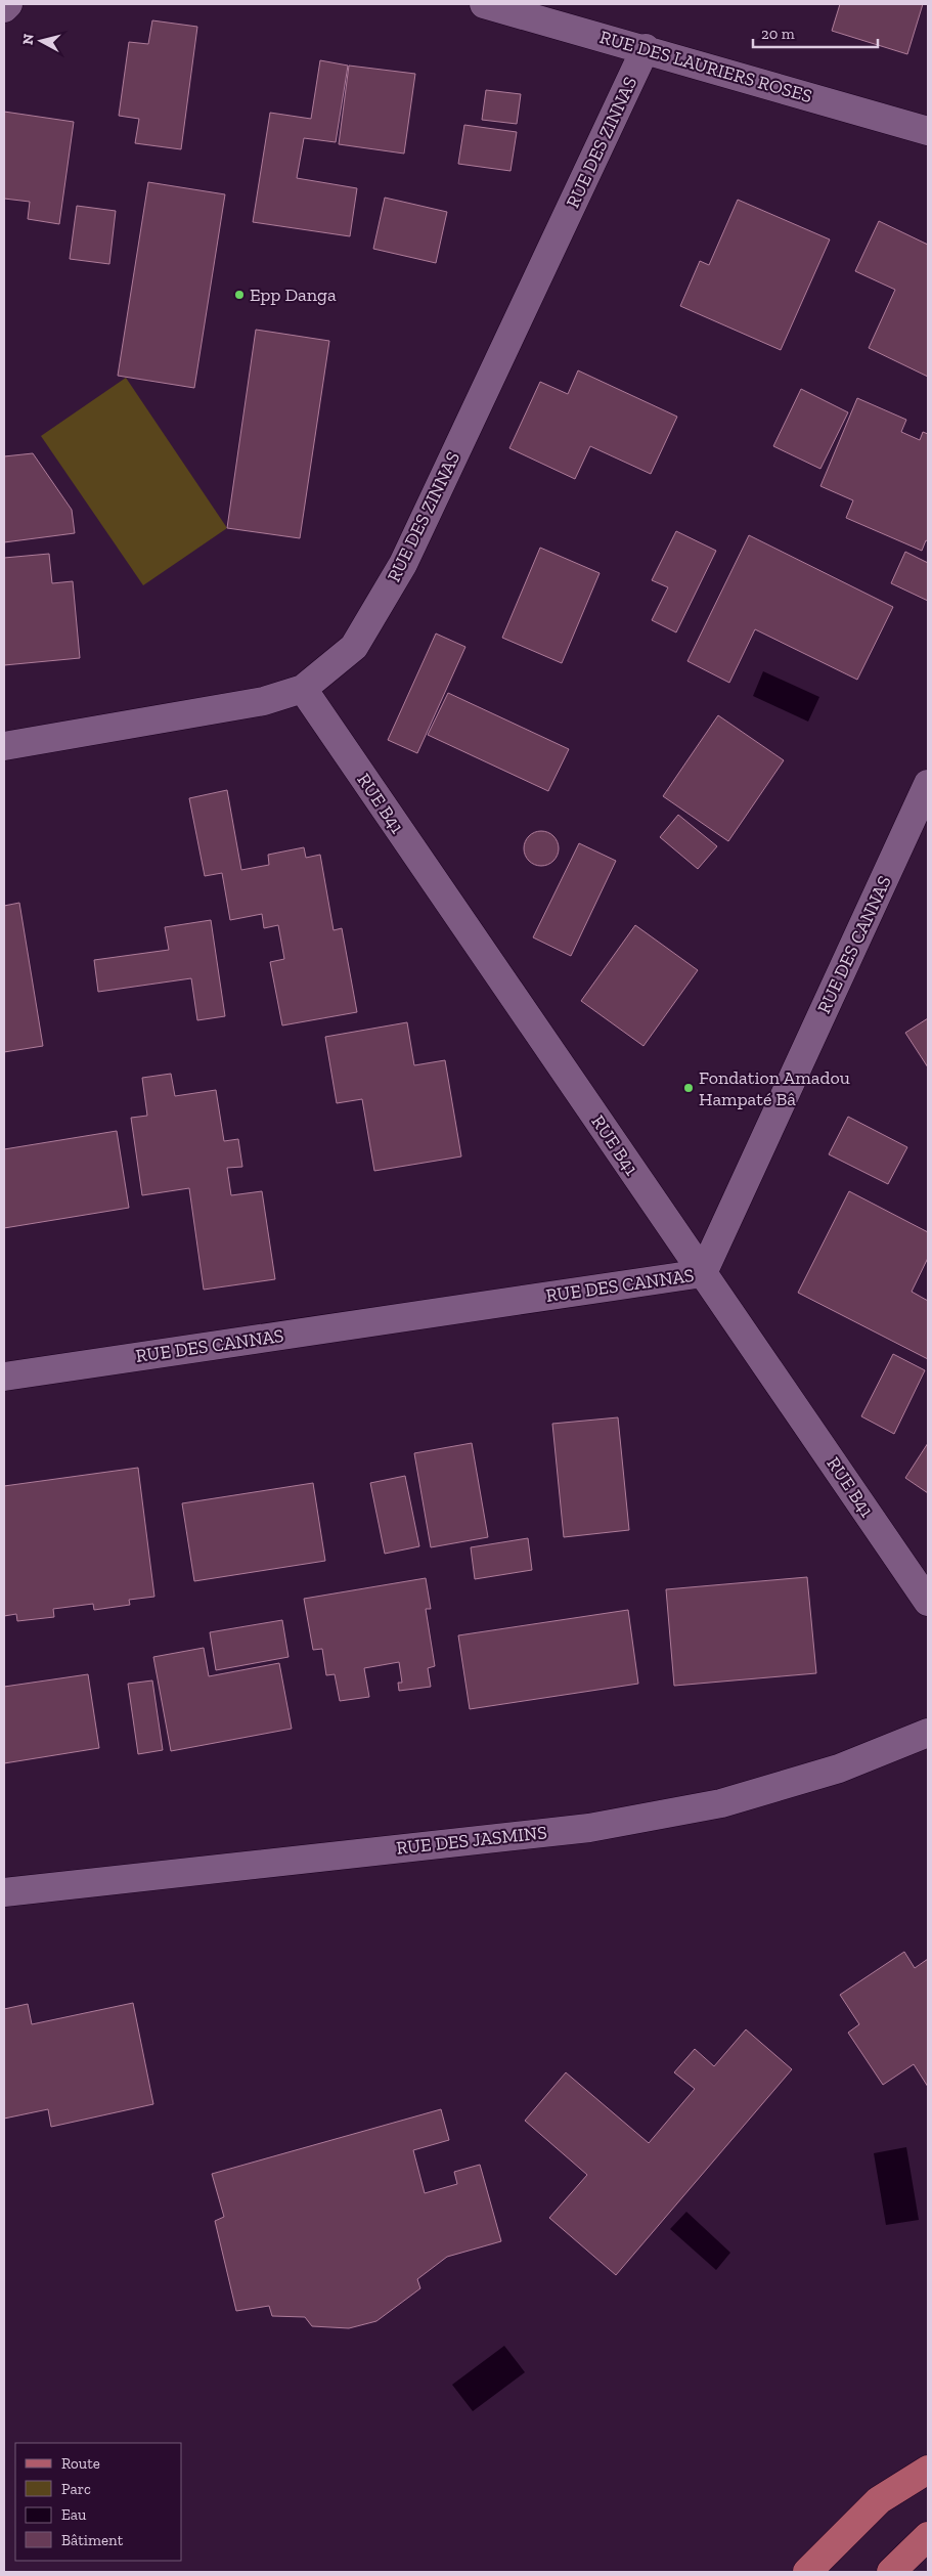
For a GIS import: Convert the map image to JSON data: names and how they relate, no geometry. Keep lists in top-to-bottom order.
{
  "streets": {
    "street": [
      "RUE DES LAURIERS ROSES",
      "RUE DES ZINNAS",
      "RUE B41",
      "RUE DES CANNAS",
      "RUE DES JASMINS"
    ]
  },
  "crossings": [
    ["RUE DES LAURIERS ROSES", "RUE DES ZINNAS"],
    ["RUE DES ZINNAS", "RUE B41"],
    ["RUE B41", "RUE DES CANNAS"]
  ],
  "places": ["Epp Danga", "Fondation Amadou Hampaté Bâ"],
  "legend": [
    "Route",
    "Parc",
    "Eau",
    "Bâtiment"
  ],
  "scale_bar": "20 m",
  "north": "left"
}
